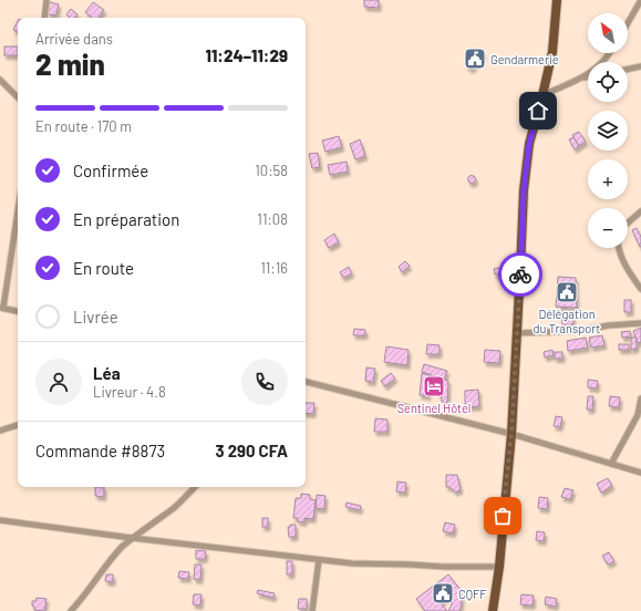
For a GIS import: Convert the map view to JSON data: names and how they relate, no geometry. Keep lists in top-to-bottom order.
{
  "places": {
    "public building": ["Gendarmerie", "Délégation du Transport", "CQFF"],
    "hotel": ["Sentinel Hôtel"]
  },
  "north": "top left",
  "page": {
    "map_buttons": ["+", "−"],
    "heading": ["2 min", "Arrivée dans", "11:24–11:29"],
    "panel": [
      "Léa",
      "Livreur · 4.8",
      "Commande #8873",
      "3 290 CFA"
    ],
    "bar": "En route · 170 m",
    "list": [
      ["Confirmée", "10:58"],
      ["En préparation", "11:08"],
      ["En route", "11:16"],
      "Livrée"
    ]
  }
}
